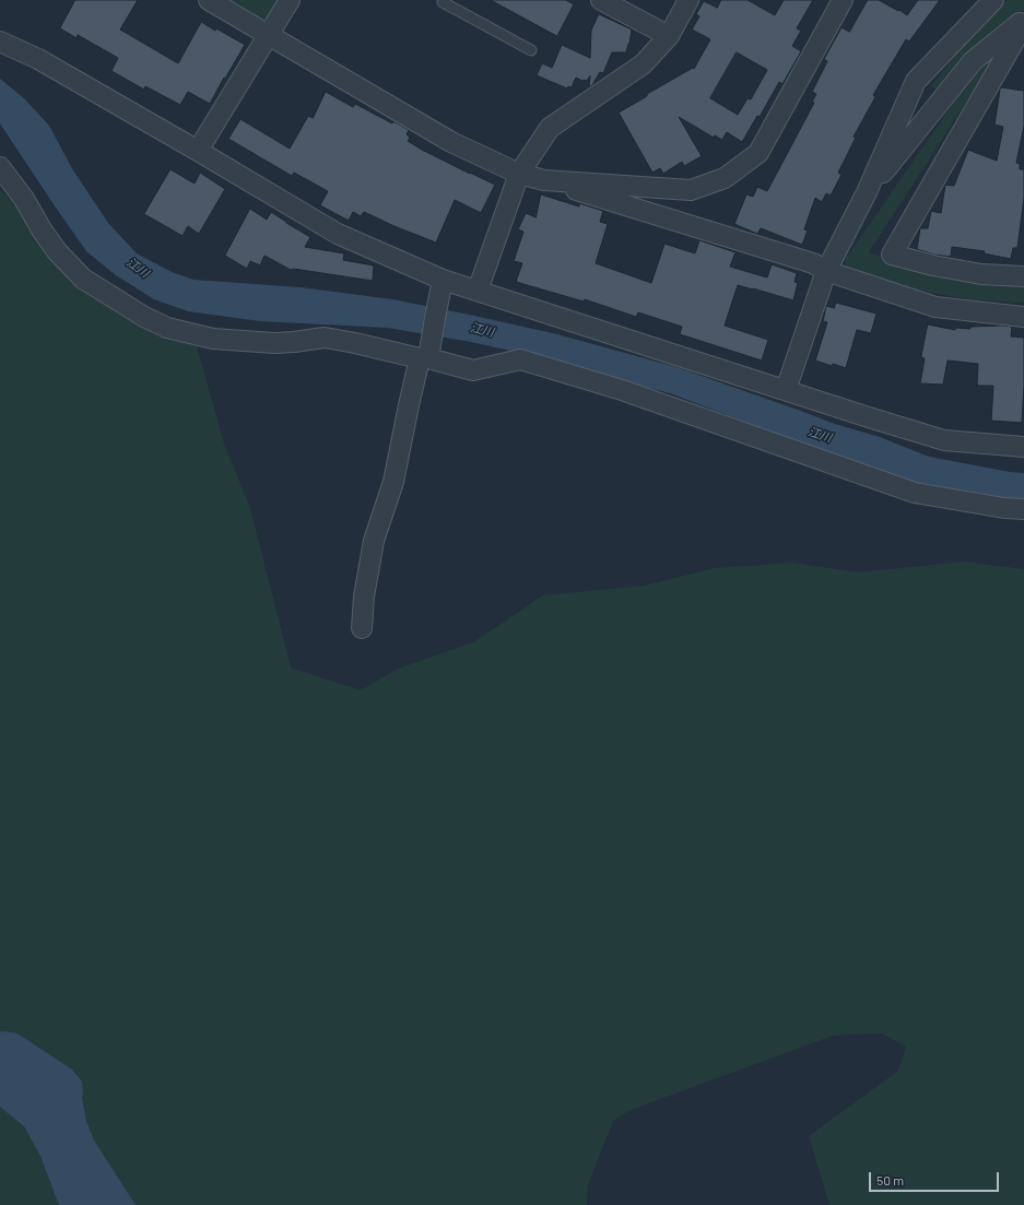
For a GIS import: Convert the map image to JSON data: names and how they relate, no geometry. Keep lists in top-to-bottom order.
{
  "water": ["江川"],
  "scale_bar": "50 m"
}
